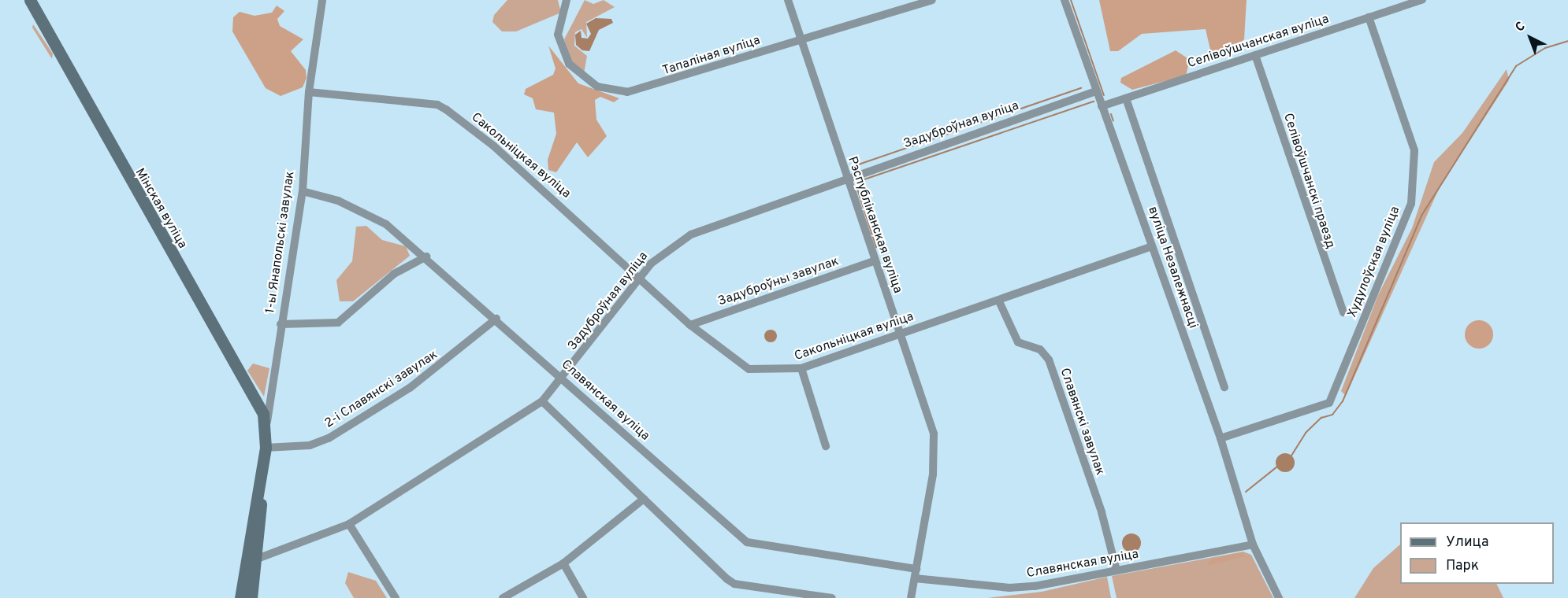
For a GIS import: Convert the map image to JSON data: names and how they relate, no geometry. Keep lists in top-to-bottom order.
{
  "streets": {
    "main road": ["Мінская вуліца"],
    "street": [
      "Селівоўшчанская вуліца",
      "Тапаліная вуліца",
      "Задуброўная вуліца",
      "Сакольніцкая вуліца",
      "Селівоўшчанскі праезд",
      "Рэспубліканская вуліца",
      "1-ы Янапольскі завулак",
      "Худулоўская вуліца",
      "вуліца Незалежнасці",
      "Задуброўны завулак",
      "2-і Славянскі завулак",
      "Славянская вуліца",
      "Славянскі завулак"
    ]
  },
  "crossings": [
    ["Селівоўшчанская вуліца", "Селівоўшчанскі праезд"],
    ["Селівоўшчанская вуліца", "Худулоўская вуліца"],
    ["Селівоўшчанская вуліца", "вуліца Незалежнасці"],
    ["Тапаліная вуліца", "Рэспубліканская вуліца"],
    ["Задуброўная вуліца", "Сакольніцкая вуліца"],
    ["Задуброўная вуліца", "Рэспубліканская вуліца"],
    ["Задуброўная вуліца", "вуліца Незалежнасці"],
    ["Задуброўная вуліца", "Славянская вуліца"],
    ["Сакольніцкая вуліца", "Рэспубліканская вуліца"],
    ["Сакольніцкая вуліца", "1-ы Янапольскі завулак"],
    ["Сакольніцкая вуліца", "вуліца Незалежнасці"],
    ["Сакольніцкая вуліца", "Задуброўны завулак"],
    ["Сакольніцкая вуліца", "Славянскі завулак"],
    ["Мінская вуліца", "1-ы Янапольскі завулак"],
    ["Рэспубліканская вуліца", "Задуброўны завулак"],
    ["Рэспубліканская вуліца", "Славянская вуліца"],
    ["1-ы Янапольскі завулак", "Славянская вуліца"],
    ["Худулоўская вуліца", "вуліца Незалежнасці"],
    ["вуліца Незалежнасці", "Славянская вуліца"],
    ["2-і Славянскі завулак", "Славянская вуліца"],
    ["Славянская вуліца", "Славянскі завулак"]
  ],
  "legend": ["Улица", "Парк"],
  "north": "top left"
}
